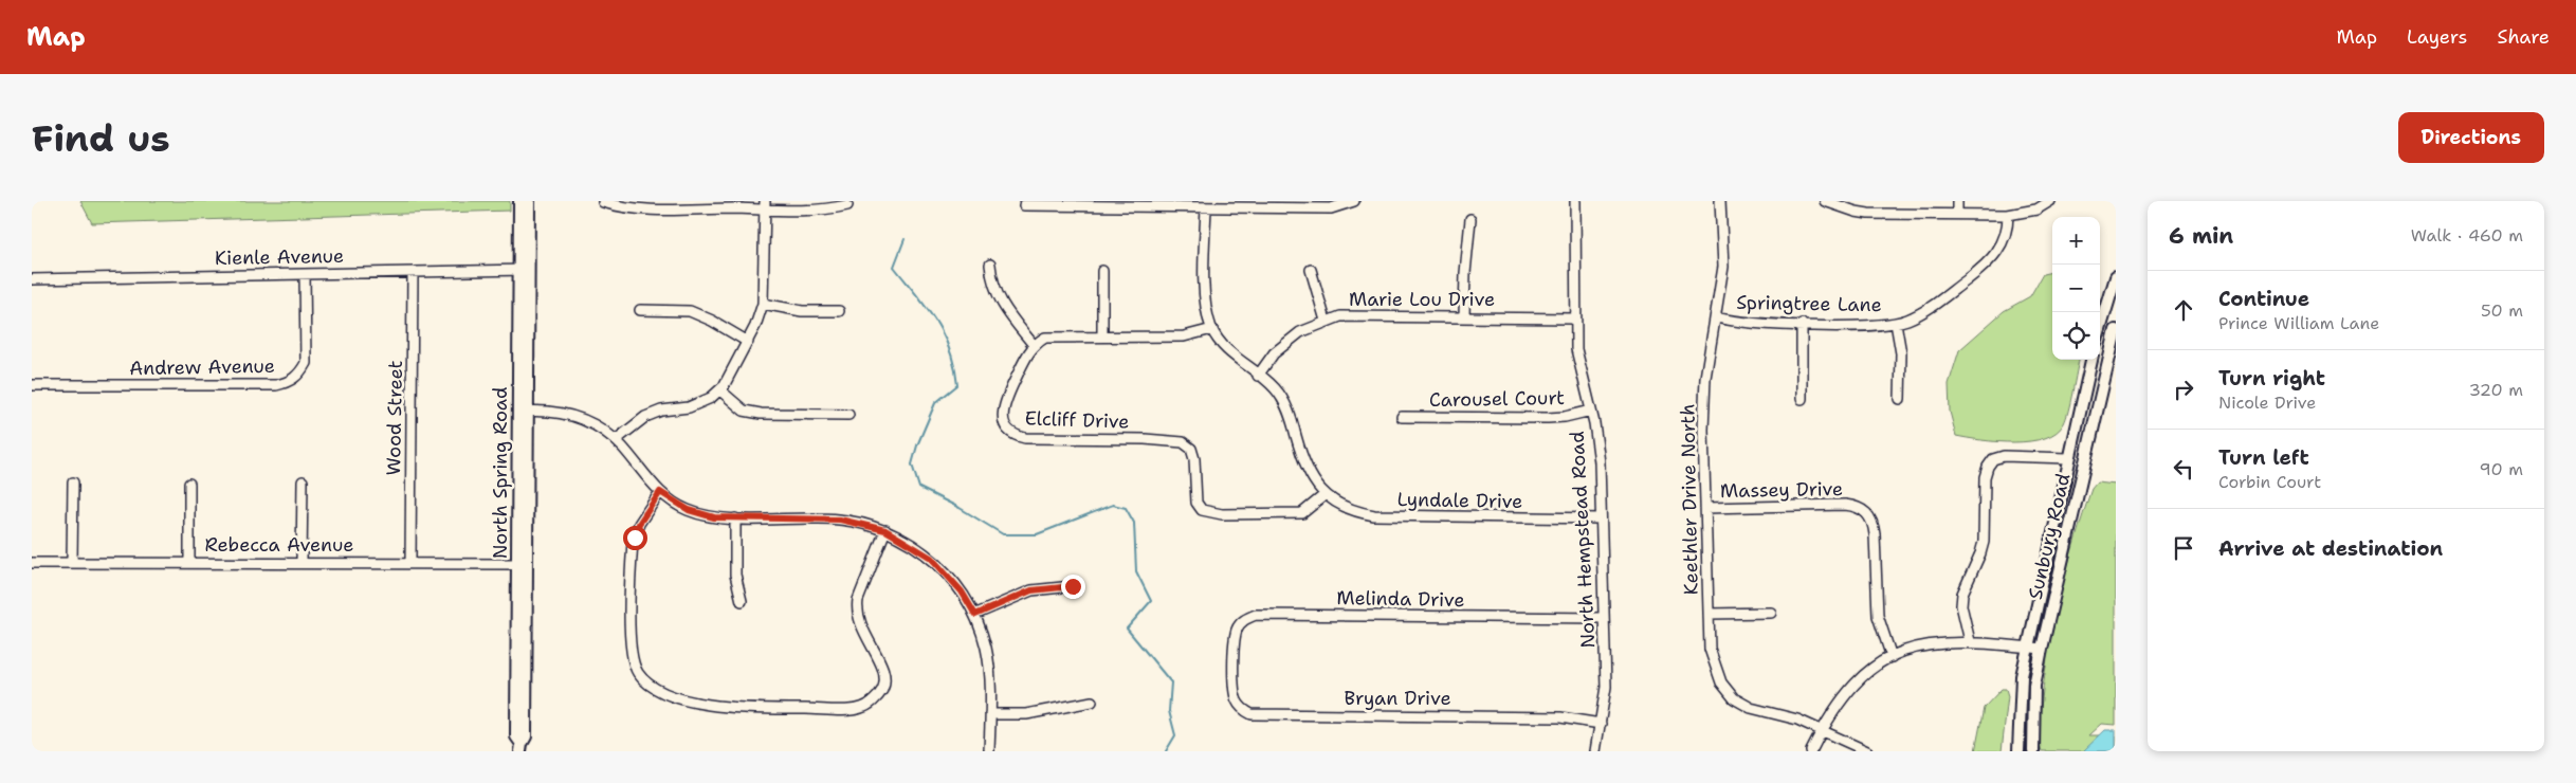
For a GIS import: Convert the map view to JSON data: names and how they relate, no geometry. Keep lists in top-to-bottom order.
{
  "streets": {
    "main road": ["North Spring Road", "Sunbury Road"],
    "street": [
      "Kienle Avenue",
      "Marie Lou Drive",
      "Springtree Lane",
      "Andrew Avenue",
      "Carousel Court",
      "Wood Street",
      "Elcliff Drive",
      "Massey Drive",
      "Keethler Drive North",
      "Lyndale Drive",
      "North Hempstead Road",
      "Rebecca Avenue",
      "Melinda Drive",
      "Bryan Drive"
    ]
  },
  "crossings": [
    ["Kienle Avenue", "Andrew Avenue"],
    ["Kienle Avenue", "Wood Street"],
    ["Kienle Avenue", "North Spring Road"],
    ["Marie Lou Drive", "North Hempstead Road"],
    ["Springtree Lane", "Keethler Drive North"],
    ["Carousel Court", "North Hempstead Road"],
    ["Wood Street", "Rebecca Avenue"],
    ["Elcliff Drive", "Lyndale Drive"],
    ["North Spring Road", "Rebecca Avenue"],
    ["Massey Drive", "Keethler Drive North"],
    ["Lyndale Drive", "North Hempstead Road"],
    ["North Hempstead Road", "Melinda Drive"],
    ["North Hempstead Road", "Bryan Drive"],
    ["Melinda Drive", "Bryan Drive"]
  ],
  "page": {
    "header": "Map",
    "nav": ["Map", "Layers", "Share"],
    "buttons": "Directions",
    "title": "Find us",
    "heading": ["6 min", "Walk · 460 m"],
    "map_buttons": ["+", "−"],
    "list": [
      ["Continue", "Prince William Lane", "50 m"],
      ["Turn right", "Nicole Drive", "320 m"],
      ["Turn left", "Corbin Court", "90 m"],
      "Arrive at destination"
    ]
  }
}
